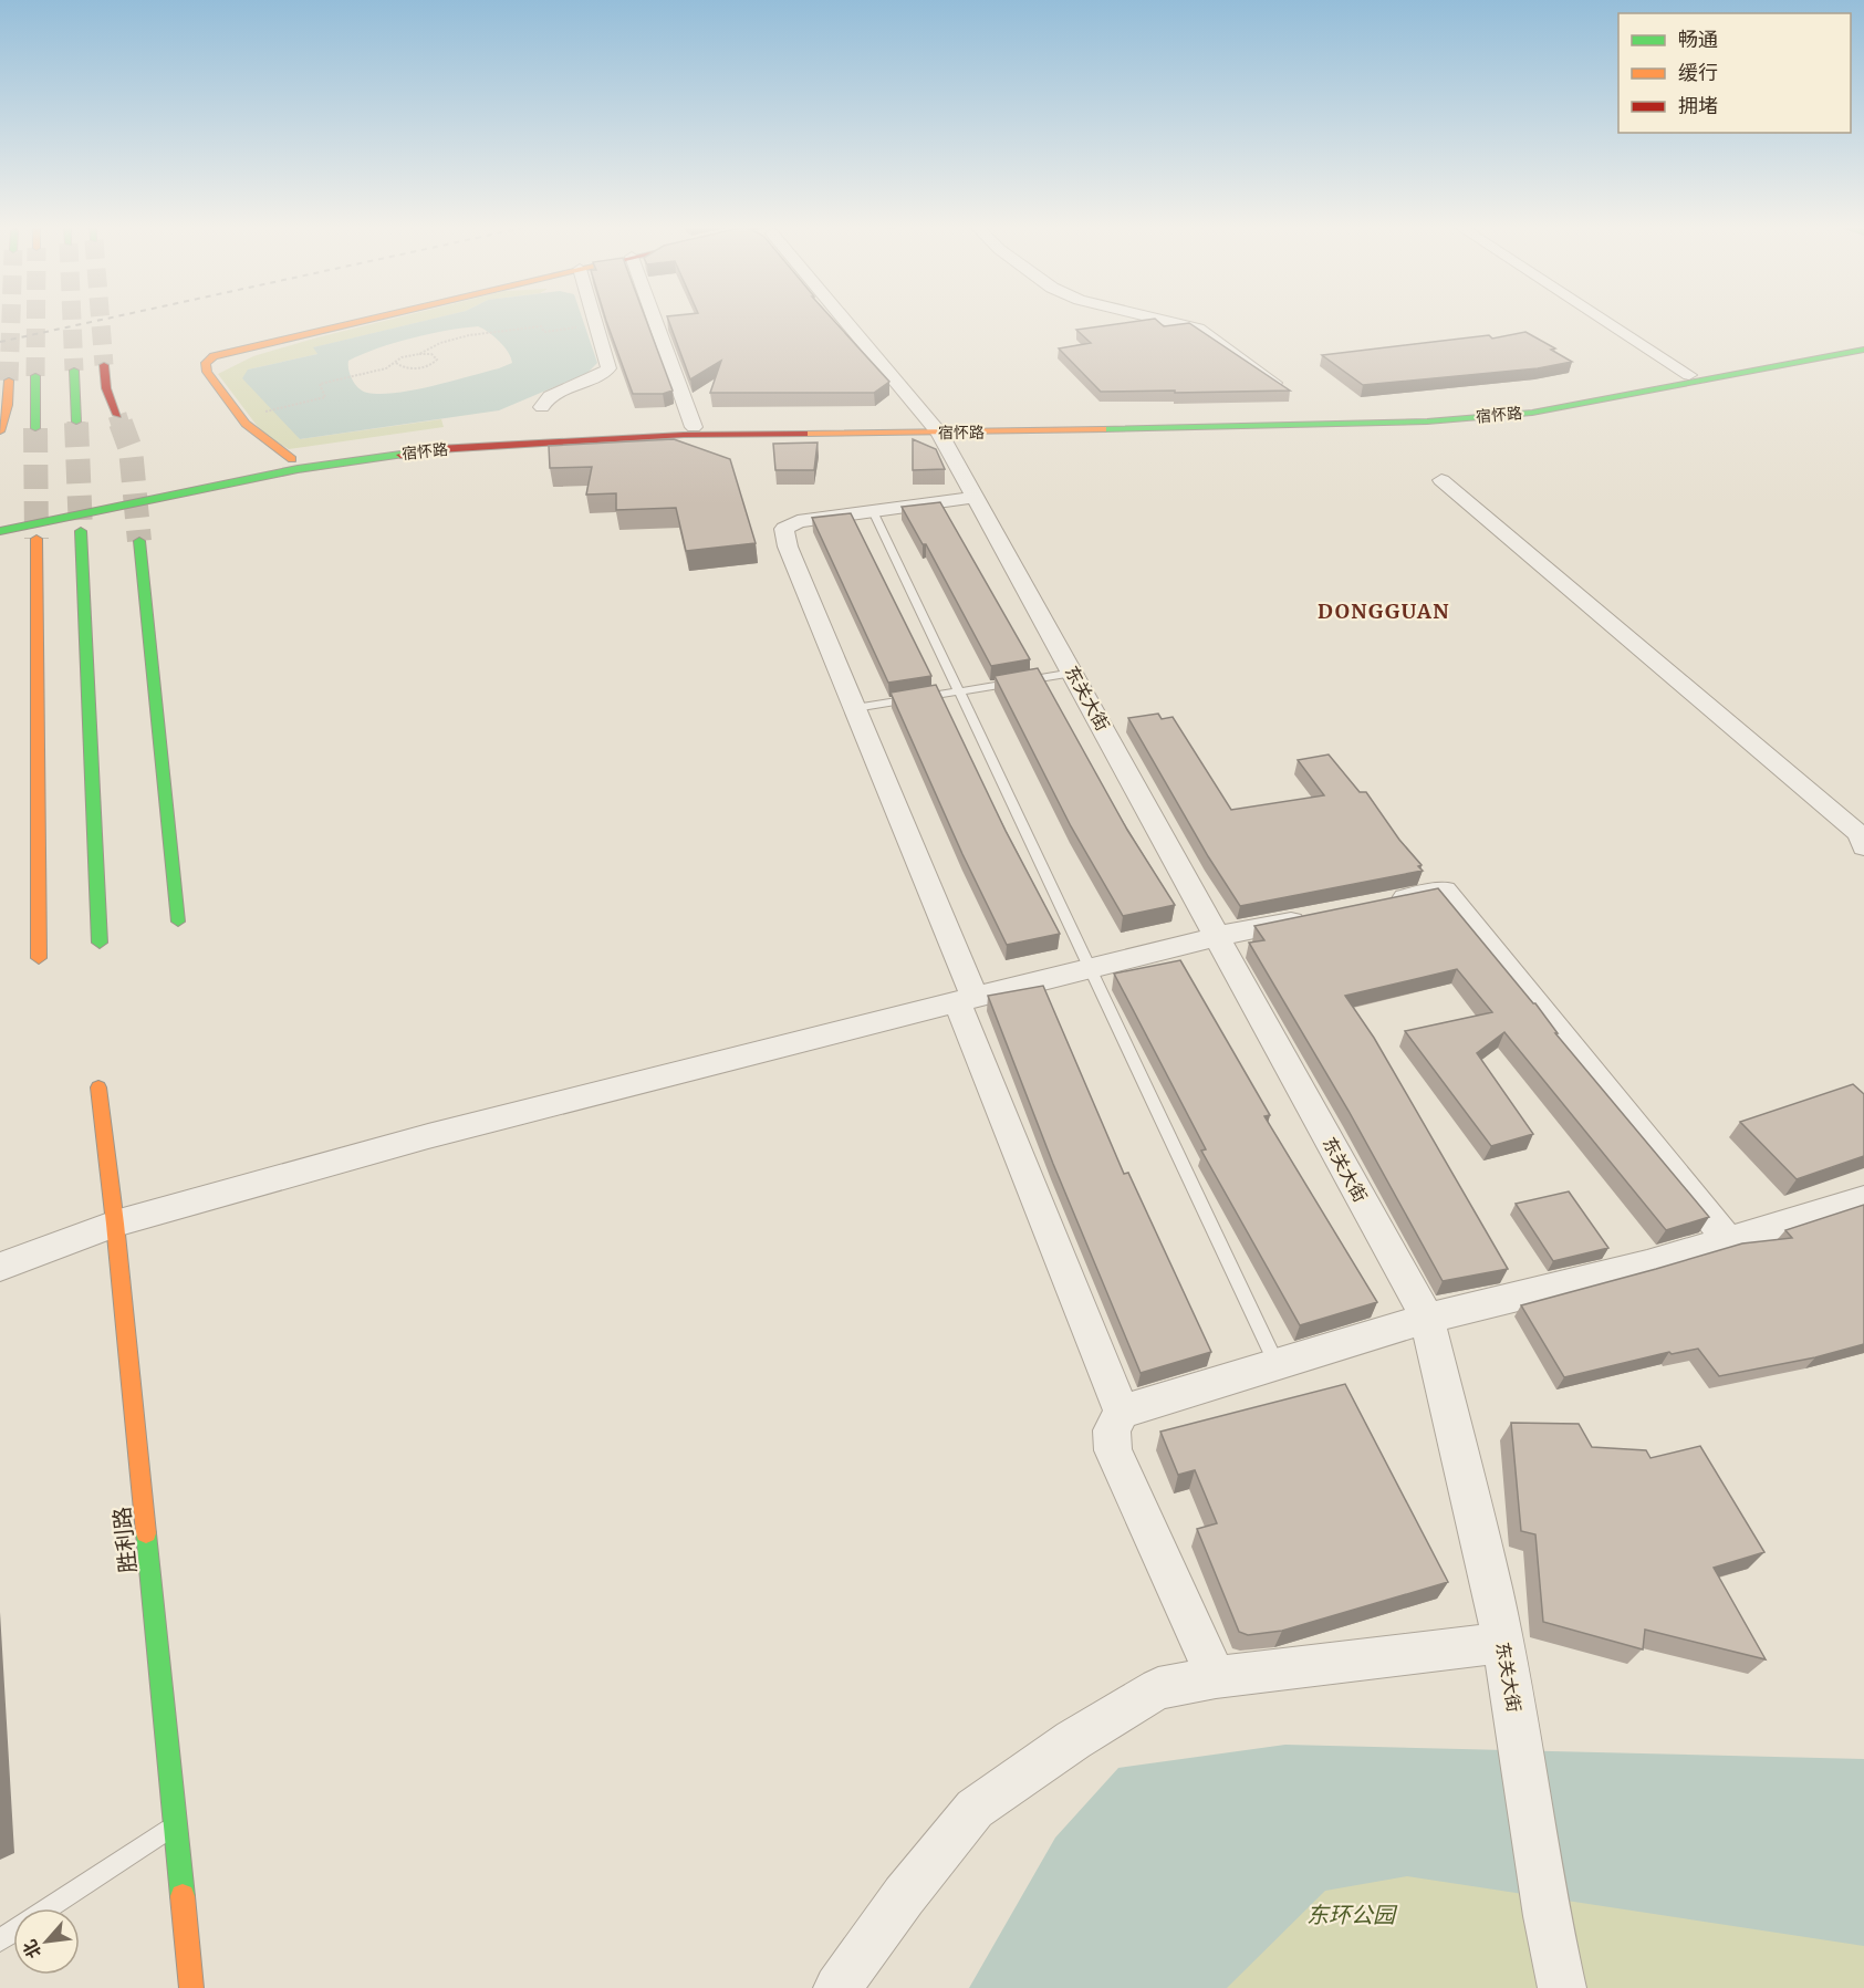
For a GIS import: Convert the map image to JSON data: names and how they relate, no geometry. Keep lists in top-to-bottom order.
{
  "streets": {
    "main road": ["宿怀路", "胜利路"],
    "street": ["东关大街"]
  },
  "crossings": [
    ["宿怀路", "东关大街"]
  ],
  "districts": ["DONGGUAN"],
  "parks": ["东环公园"],
  "legend": ["畅通", "缓行", "拥堵"],
  "north": "bottom left"
}
